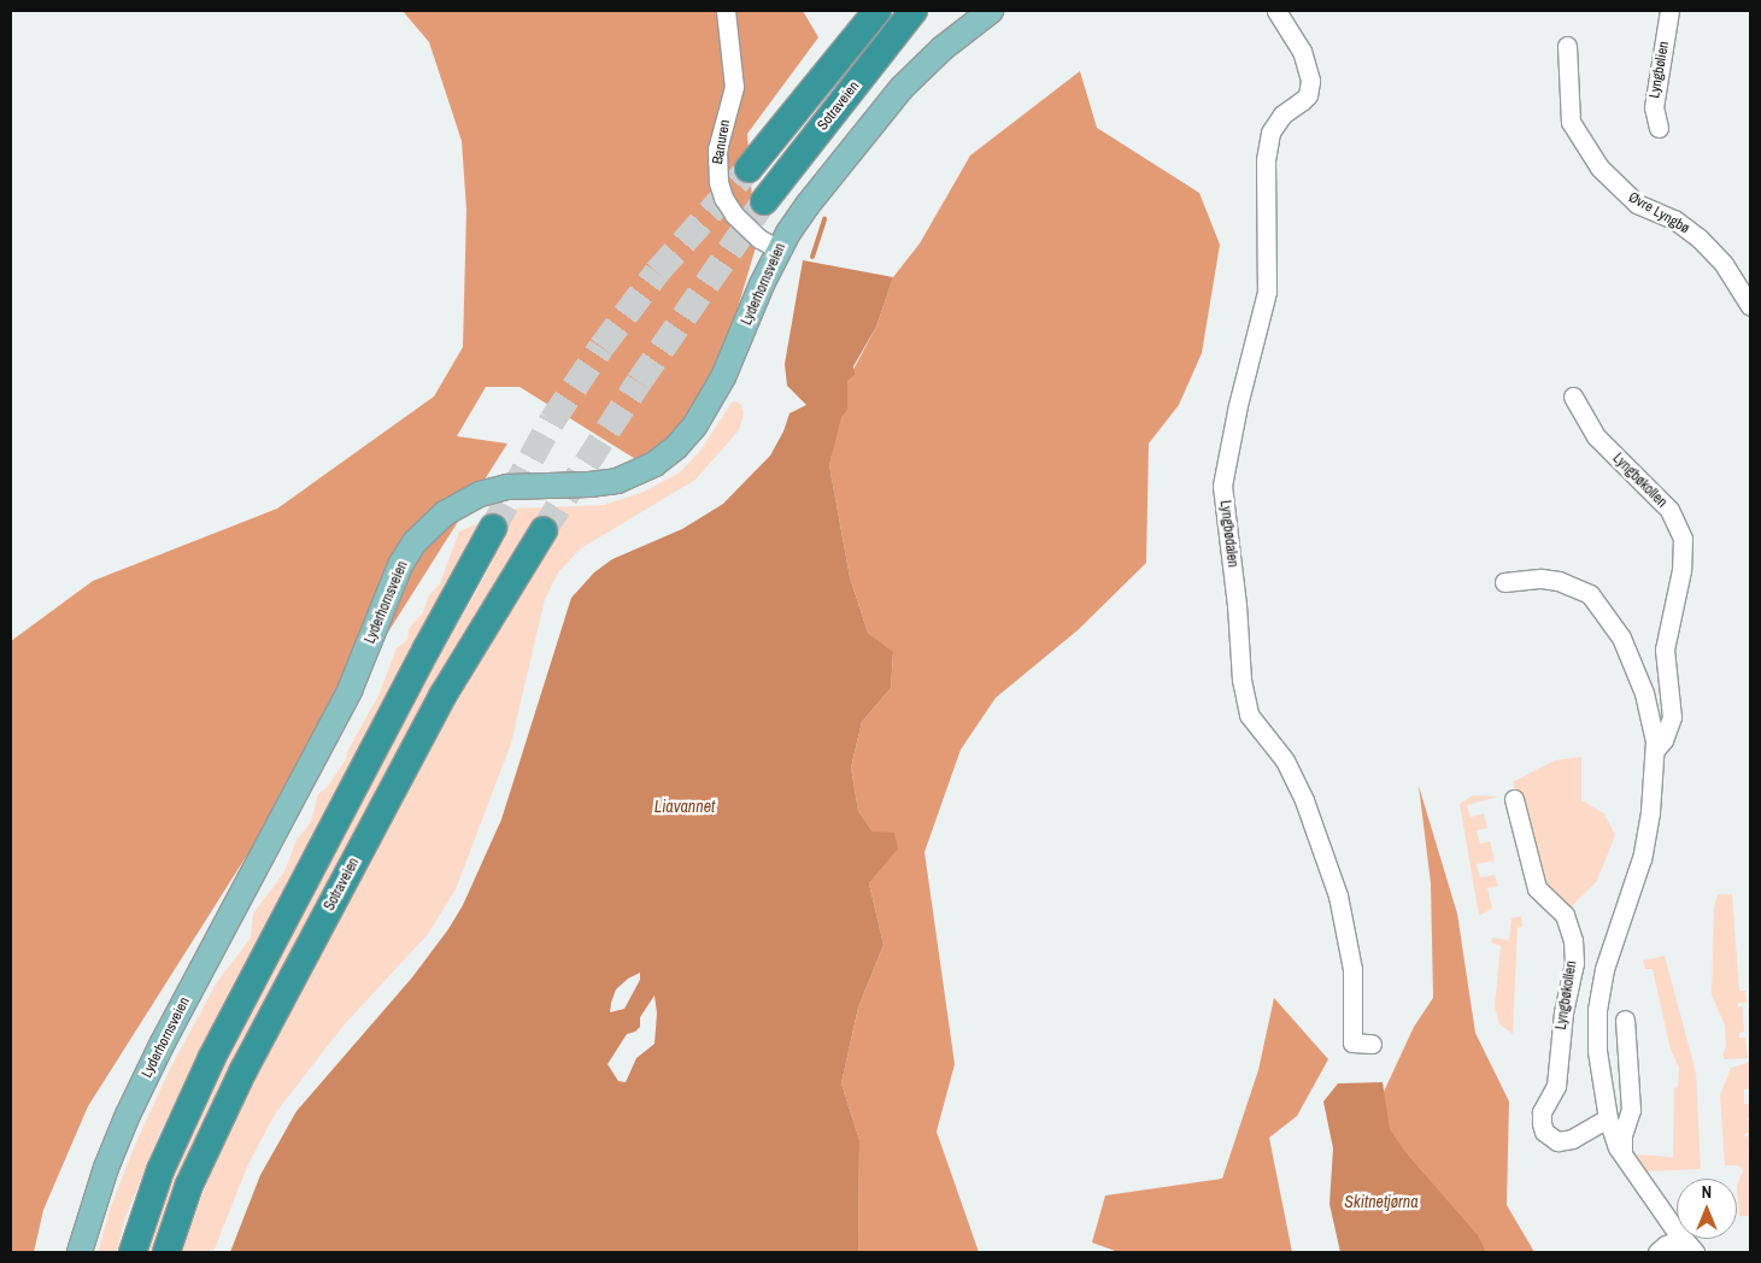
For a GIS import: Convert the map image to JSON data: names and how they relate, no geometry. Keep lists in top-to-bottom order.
{
  "streets": {
    "highway": ["Sotraveien"],
    "main road": ["Lyderhornsveien"],
    "street": [
      "Lyngbølien",
      "Banuren",
      "Øvre Lyngbø",
      "Lyngbøkollen",
      "Lyngbødalen"
    ]
  },
  "crossings": [
    ["Banuren", "Lyderhornsveien"]
  ],
  "water": ["Liavannet", "Skitnetjørna"],
  "north": "top"
}
